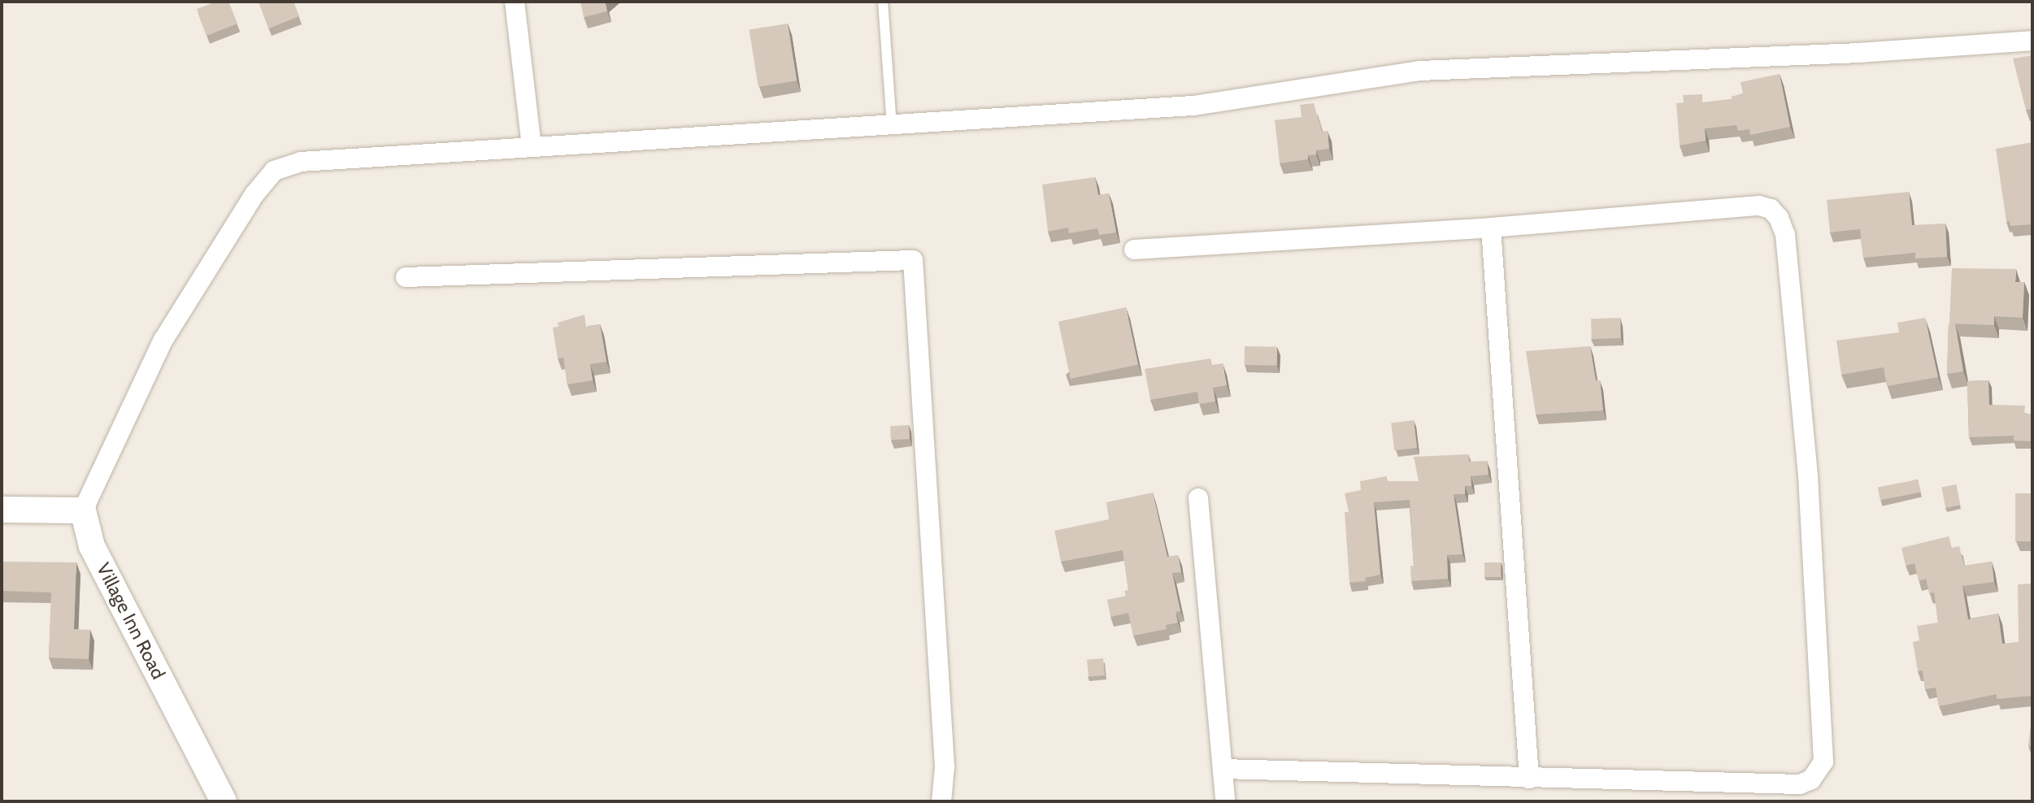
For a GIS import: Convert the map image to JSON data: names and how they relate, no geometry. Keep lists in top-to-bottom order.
{
  "streets": {
    "street": ["Village Inn Road"]
  }
}
